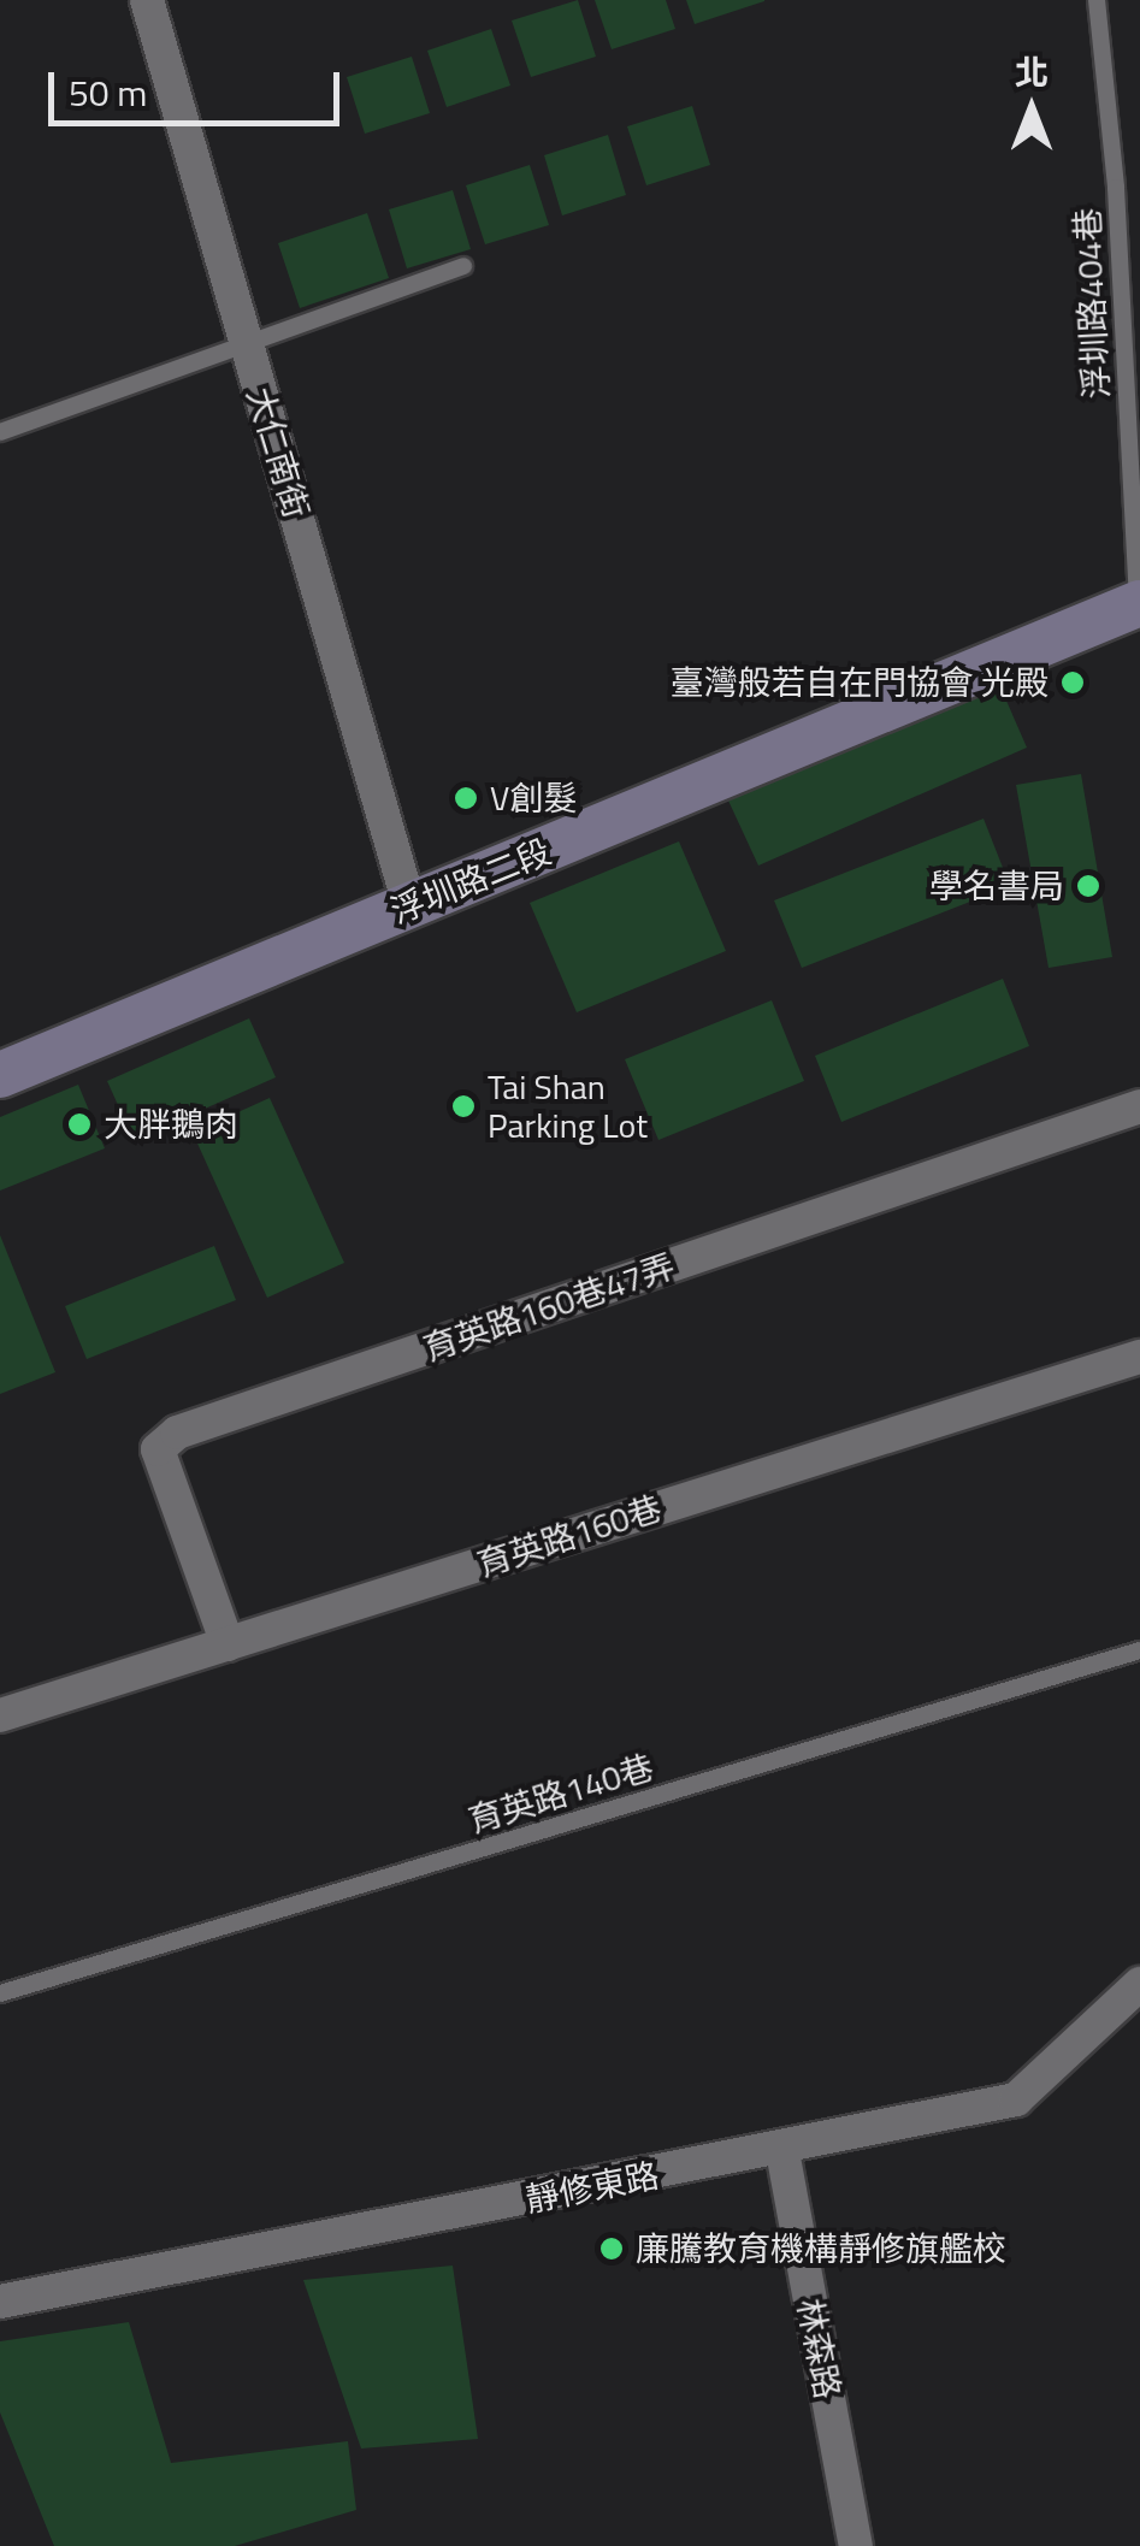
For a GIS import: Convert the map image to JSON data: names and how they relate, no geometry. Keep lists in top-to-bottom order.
{
  "streets": {
    "street": [
      "大仁南街",
      "浮圳路二段",
      "育英路160巷47弄",
      "育英路160巷",
      "靜修東路",
      "林森路"
    ],
    "lane": ["浮圳路404巷", "育英路140巷"]
  },
  "crossings": [
    ["浮圳路404巷", "浮圳路二段"],
    ["大仁南街", "浮圳路二段"],
    ["育英路160巷47弄", "育英路160巷"],
    ["靜修東路", "林森路"]
  ],
  "places": [
    "臺灣般若自在門協會 光殿",
    "V創髮",
    "學名書局",
    "Tai Shan Parking Lot",
    "大胖鵝肉",
    "廉騰教育機構靜修旗艦校"
  ],
  "scale_bar": "50 m",
  "north": "top"
}
